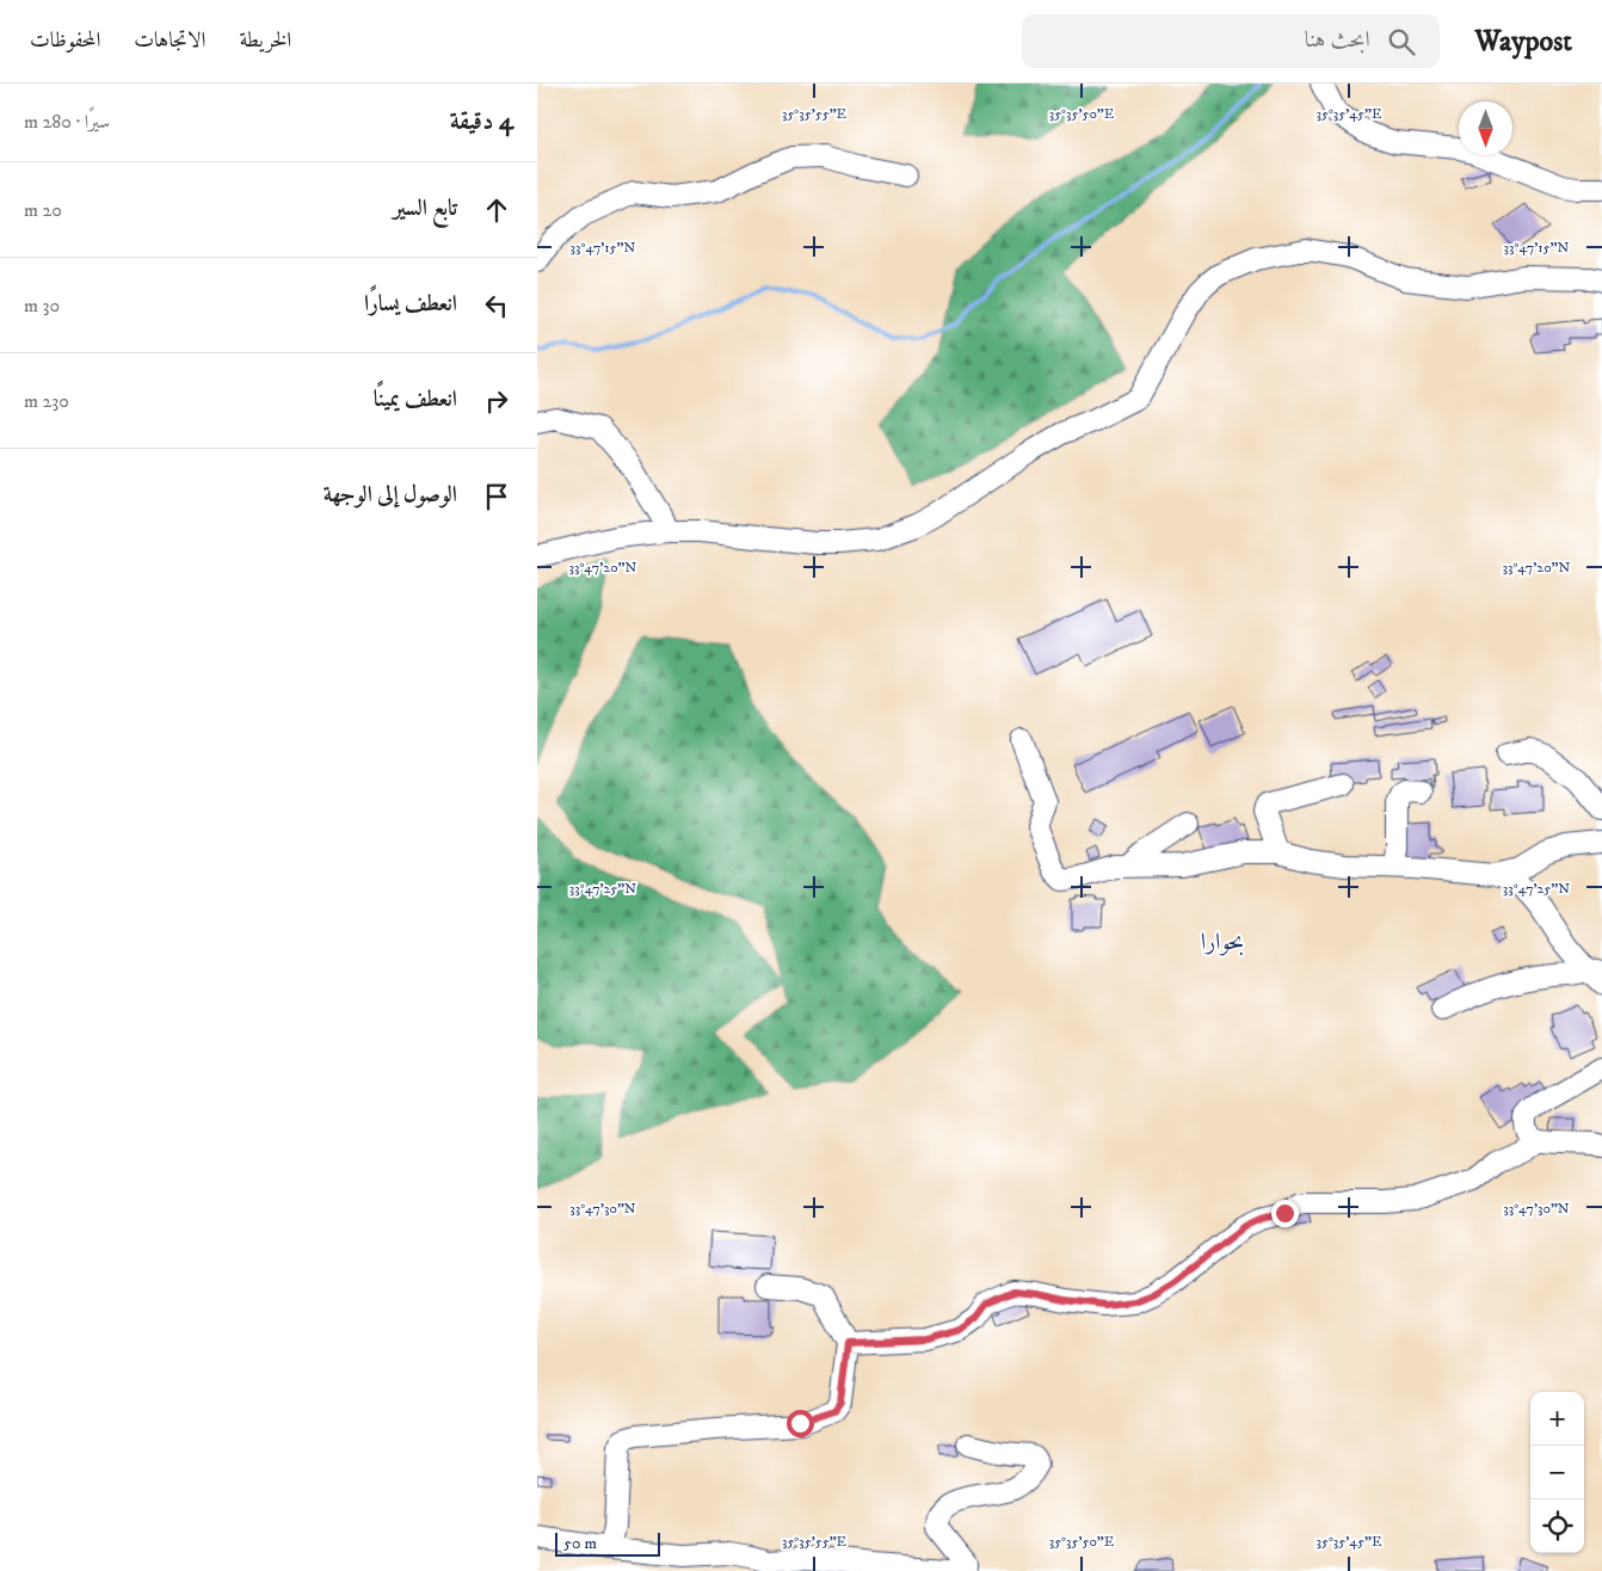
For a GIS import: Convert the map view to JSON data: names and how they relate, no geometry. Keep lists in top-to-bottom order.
{
  "districts": ["بحوارا"],
  "scale_bar": "50 m",
  "north": "bottom",
  "page": {
    "header": "Waypost",
    "search": "ابحث هنا",
    "nav": ["الخريطة", "الاتجاهات", "المحفوظات"],
    "heading": ["4 دقيقة", "سيرًا · 280 m"],
    "list": [
      ["تابع السير", "20 m"],
      ["انعطف يسارًا", "30 m"],
      ["انعطف يمينًا", "230 m"],
      "الوصول إلى الوجهة"
    ],
    "map_buttons": ["+", "−"],
    "scale": "50 m"
  },
  "coordinates": [
    "35°35'55\"E",
    "35°35'50\"E",
    "35°35'45\"E",
    "33°47'15\"N",
    "33°47'20\"N",
    "33°47'25\"N",
    "33°47'30\"N"
  ]
}
